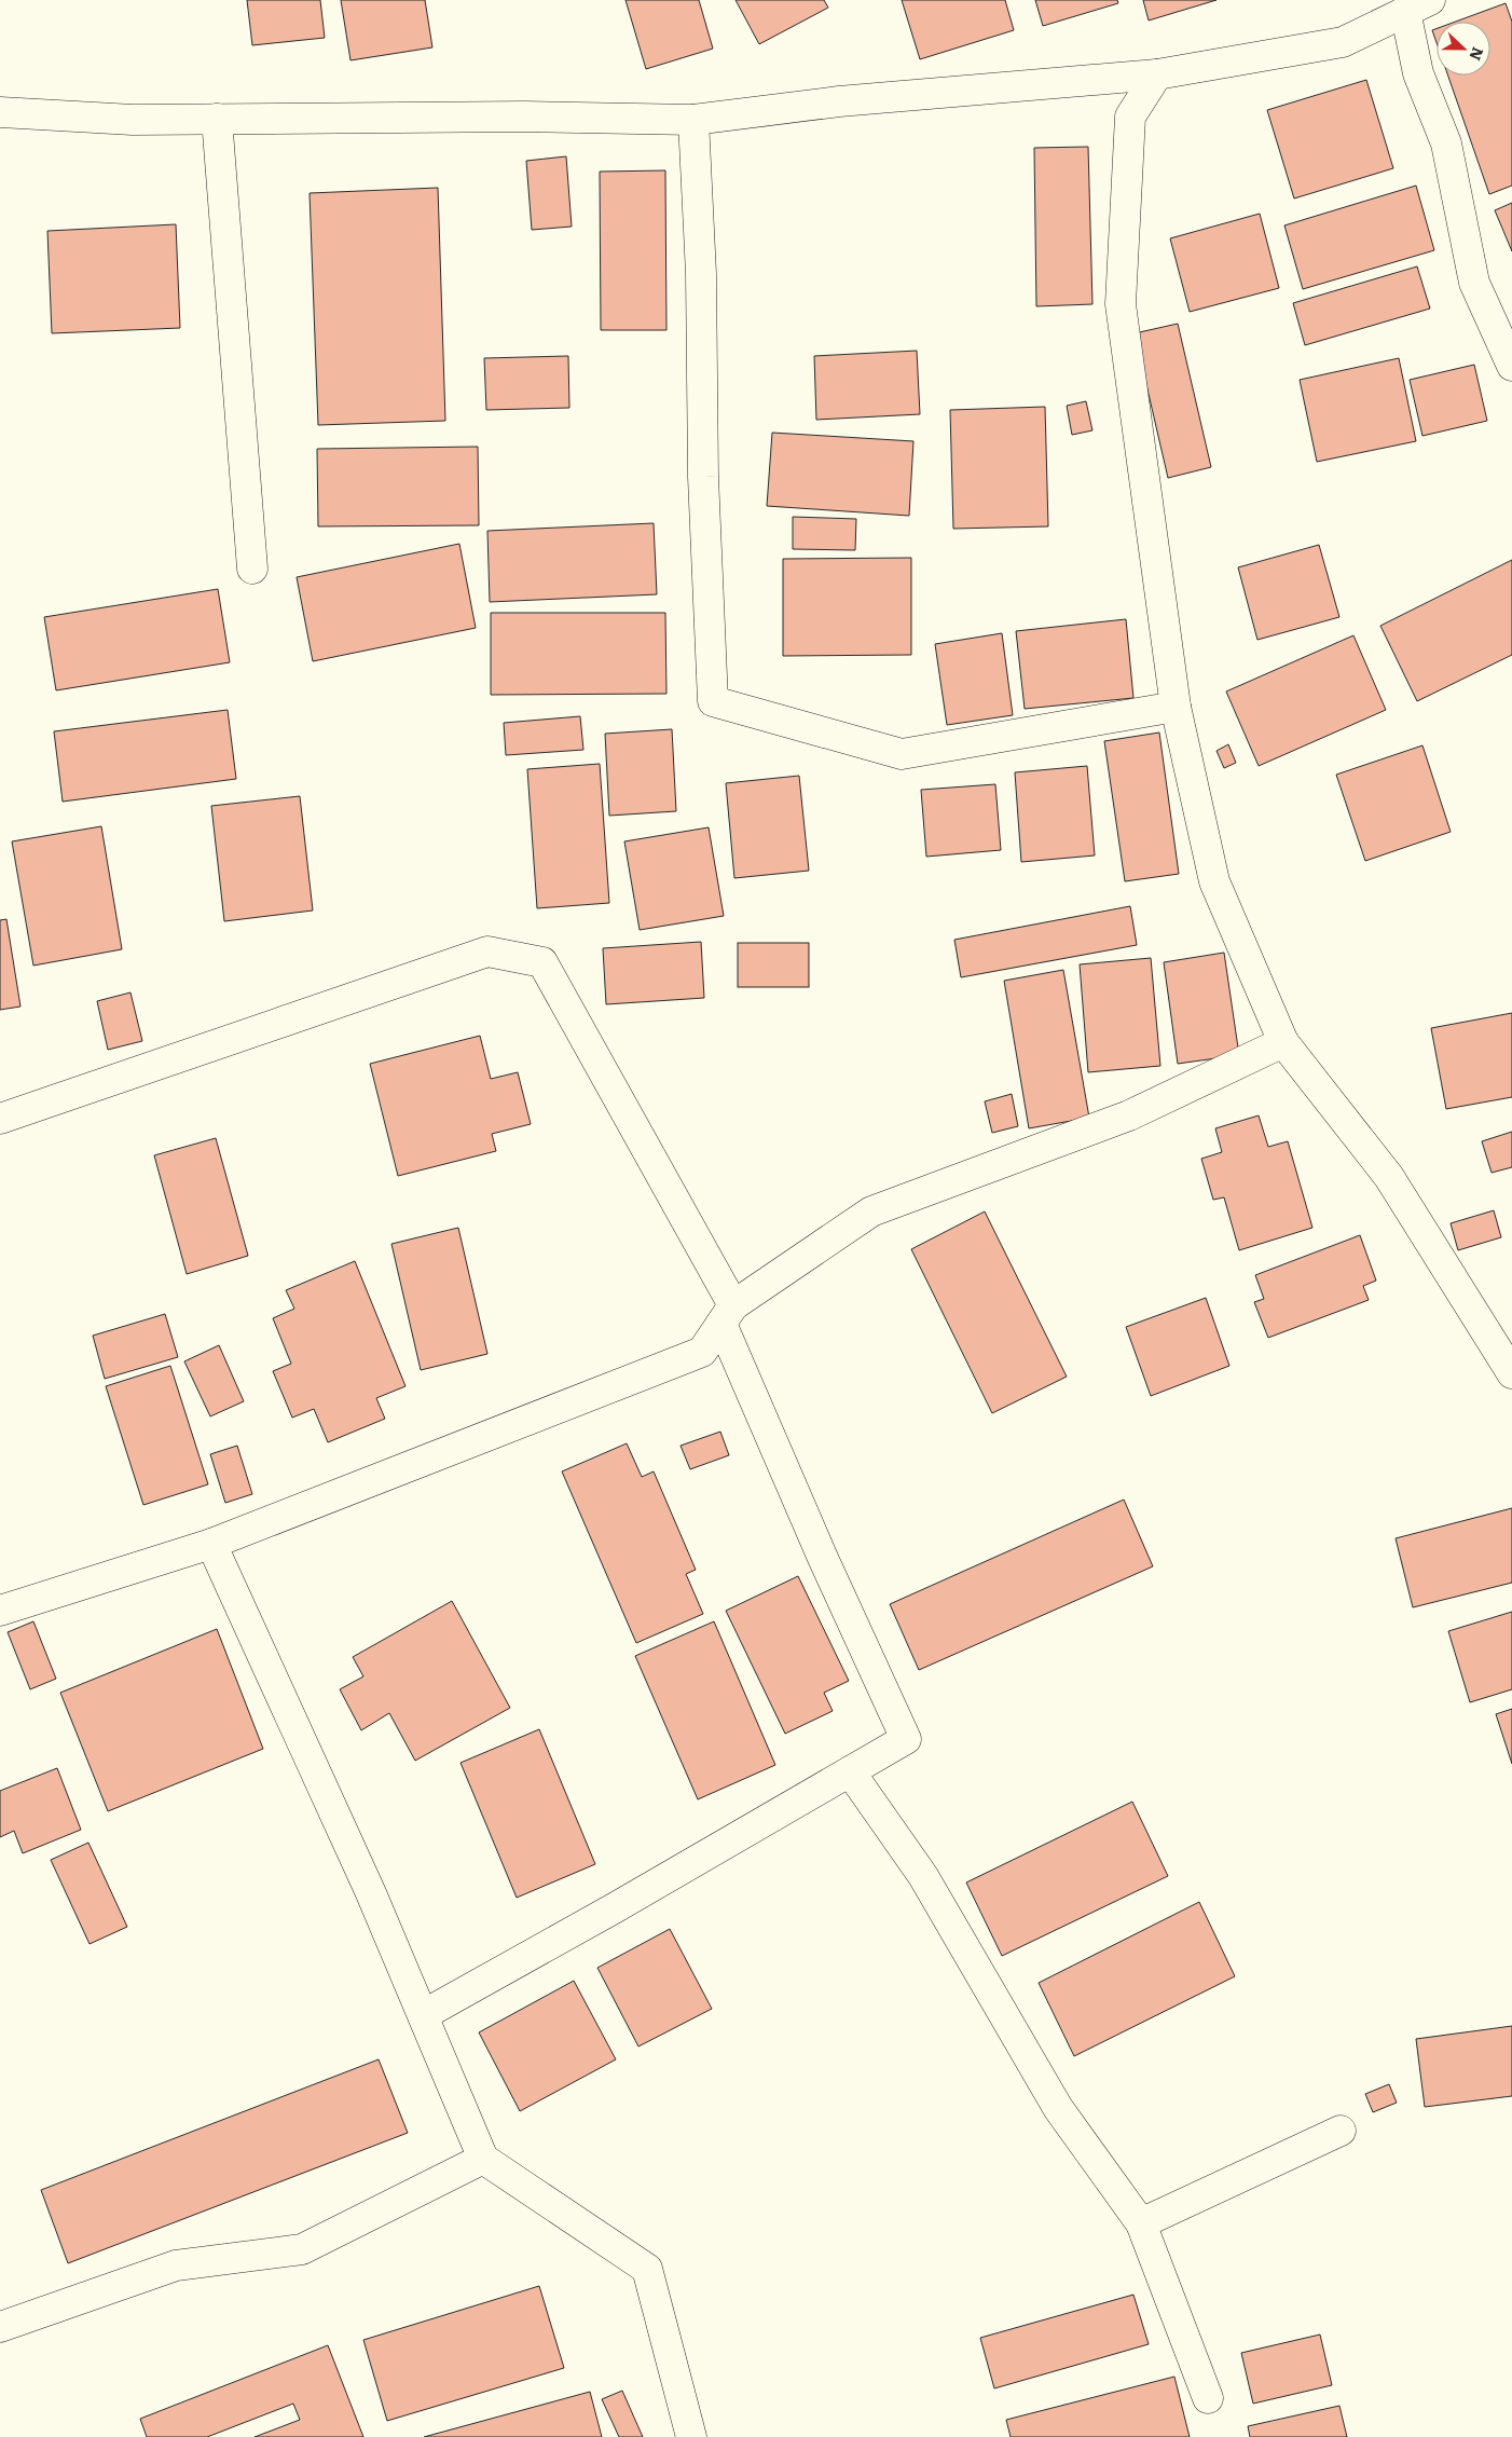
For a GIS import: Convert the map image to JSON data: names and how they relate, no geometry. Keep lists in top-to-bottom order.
{
  "north": "right"
}
